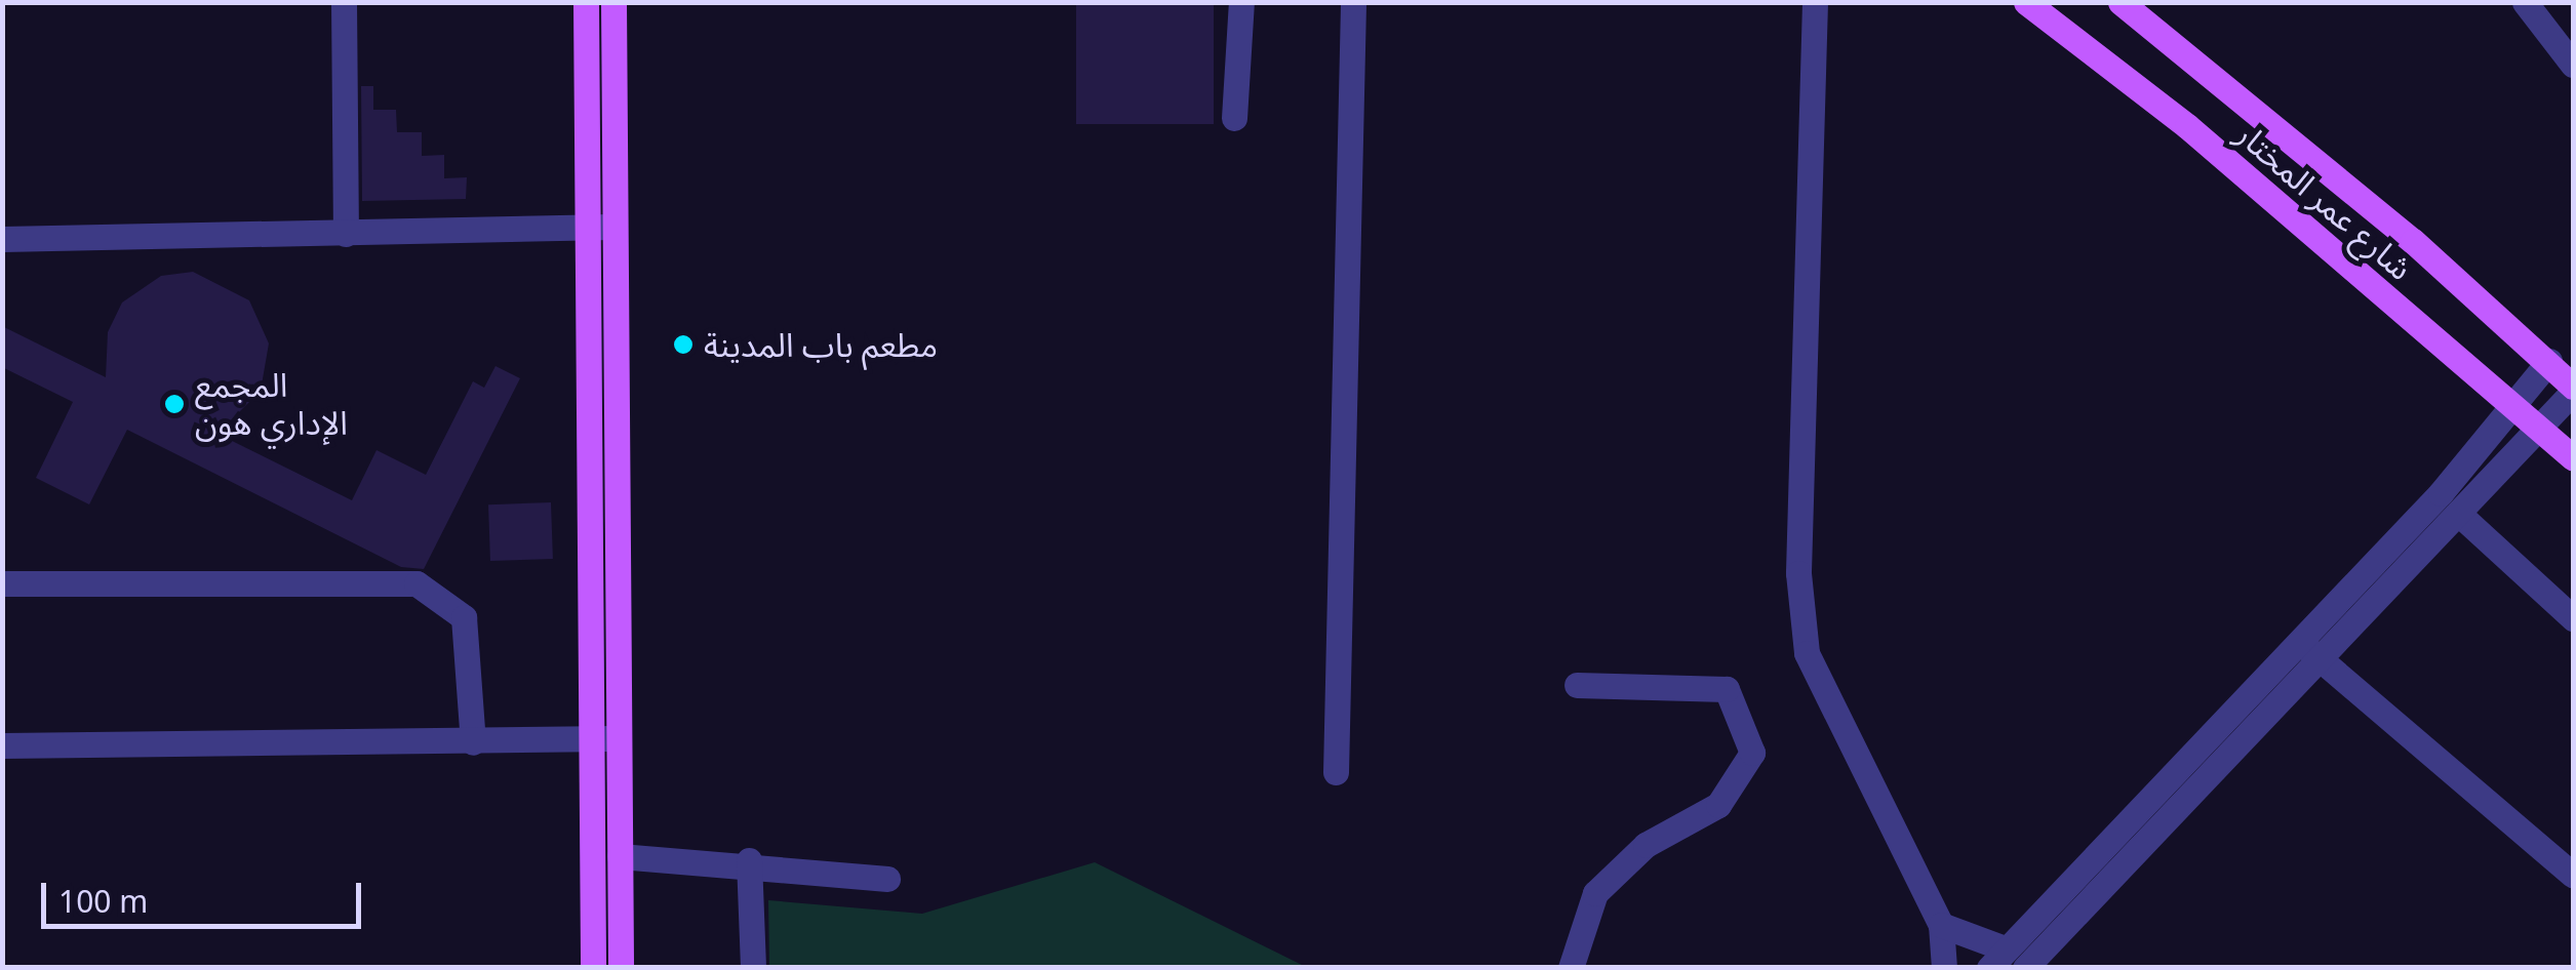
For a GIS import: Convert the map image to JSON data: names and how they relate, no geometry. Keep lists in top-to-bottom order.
{
  "streets": {
    "main road": ["شارع عمر المختار"]
  },
  "places": ["مطعم باب المدينة", "المجمع الإداري هون"],
  "scale_bar": "100 m"
}
